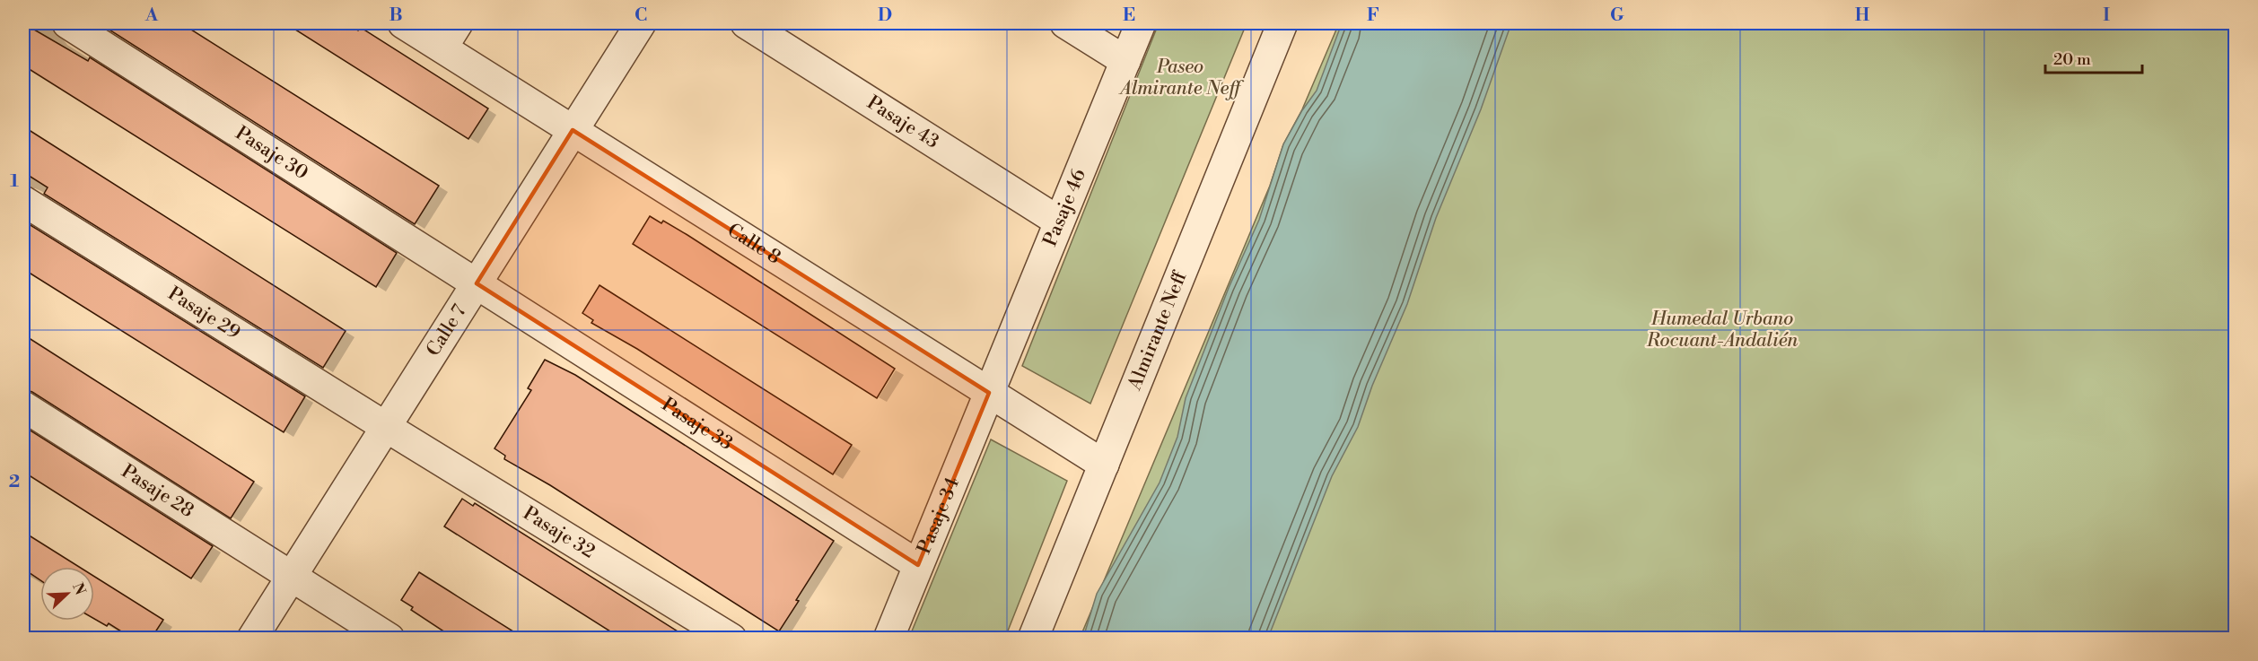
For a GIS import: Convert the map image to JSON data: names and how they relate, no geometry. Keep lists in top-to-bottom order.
{
  "streets": {
    "street": [
      "Pasaje 43",
      "Pasaje 30",
      "Pasaje 46",
      "Calle 8",
      "Pasaje 29",
      "Calle 7",
      "Almirante Neff",
      "Pasaje 33",
      "Pasaje 28",
      "Pasaje 34",
      "Pasaje 32"
    ]
  },
  "crossings": [
    ["Pasaje 43", "Pasaje 46"],
    ["Pasaje 30", "Calle 7"],
    ["Pasaje 30", "Pasaje 33"],
    ["Pasaje 46", "Calle 8"],
    ["Pasaje 46", "Pasaje 34"],
    ["Calle 8", "Calle 7"],
    ["Calle 8", "Almirante Neff"],
    ["Calle 8", "Pasaje 34"],
    ["Pasaje 29", "Calle 7"],
    ["Pasaje 29", "Pasaje 32"],
    ["Calle 7", "Pasaje 33"],
    ["Calle 7", "Pasaje 28"],
    ["Calle 7", "Pasaje 32"],
    ["Pasaje 33", "Pasaje 34"]
  ],
  "parks": ["Paseo Almirante Neff", "Humedal Urbano Rocuant-Andalién"],
  "scale_bar": "20 m",
  "north": "top right",
  "grid": {
    "columns": [
      "A",
      "B",
      "C",
      "D",
      "E",
      "F",
      "G",
      "H",
      "I"
    ],
    "rows": ["1", "2"]
  }
}
